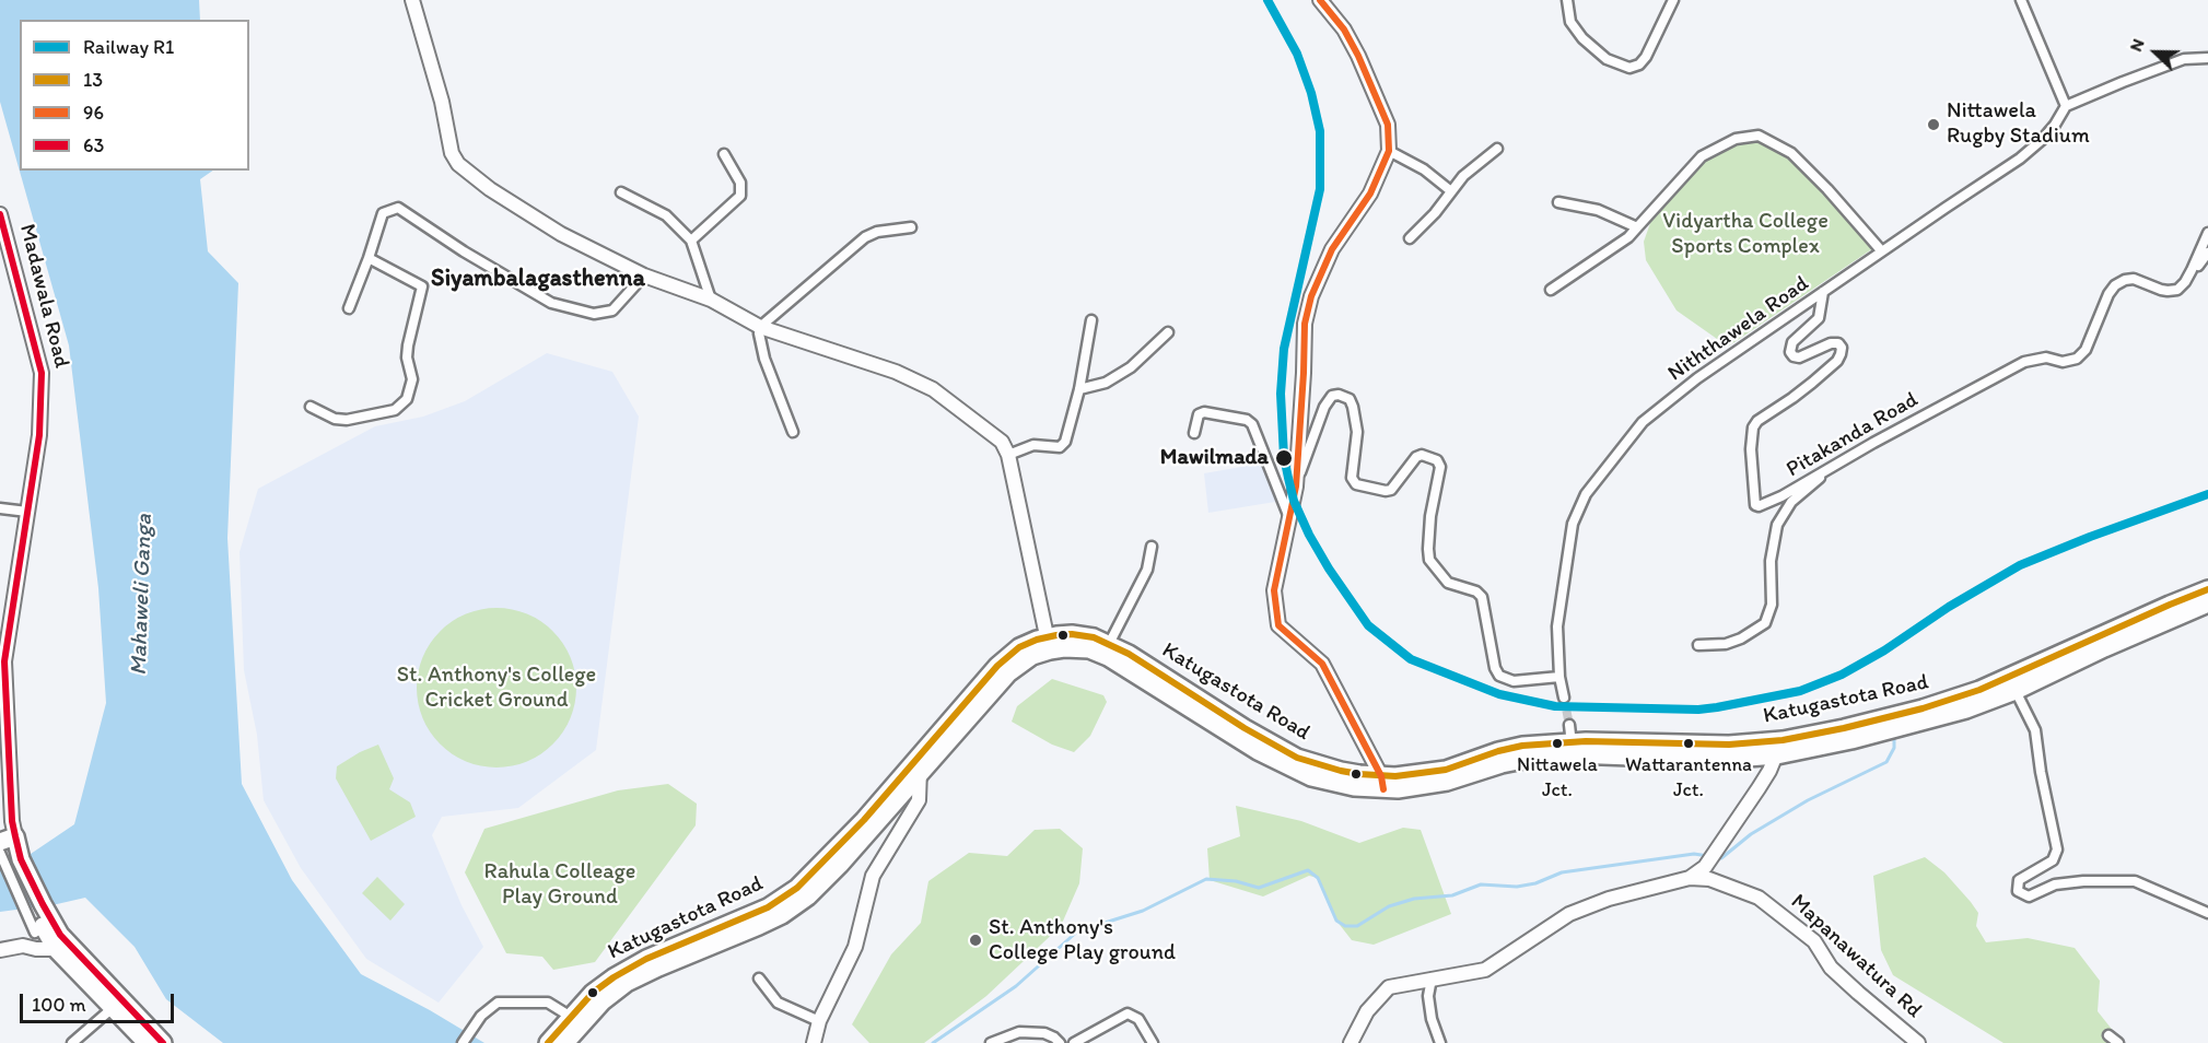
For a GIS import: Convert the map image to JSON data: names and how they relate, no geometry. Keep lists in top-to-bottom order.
{
  "streets": {
    "highway": ["Madawala Road", "Katugastota Road"],
    "street": ["Niththawela Road", "Pitakanda Road", "Mapanawatura Rd"]
  },
  "crossings": [
    ["Niththawela Road", "Pitakanda Road"]
  ],
  "districts": ["Siyambalagasthenna"],
  "water": ["Mahaweli Ganga"],
  "parks": ["Vidyartha College Sports Complex", "St. Anthony's College Cricket Ground", "Rahula Colleage Play Ground"],
  "places": [
    "Nittawela Rugby Stadium",
    "Mawilmada",
    "Nittawela Jct.",
    "Wattarantenna Jct.",
    "St. Anthony's College Play ground"
  ],
  "lines": [
    "rail line R1",
    "transit line 96",
    "transit line 63",
    "transit line 13"
  ],
  "legend": [
    "Railway R1",
    "13",
    "96",
    "63"
  ],
  "scale_bar": "100 m",
  "north": "left"
}
